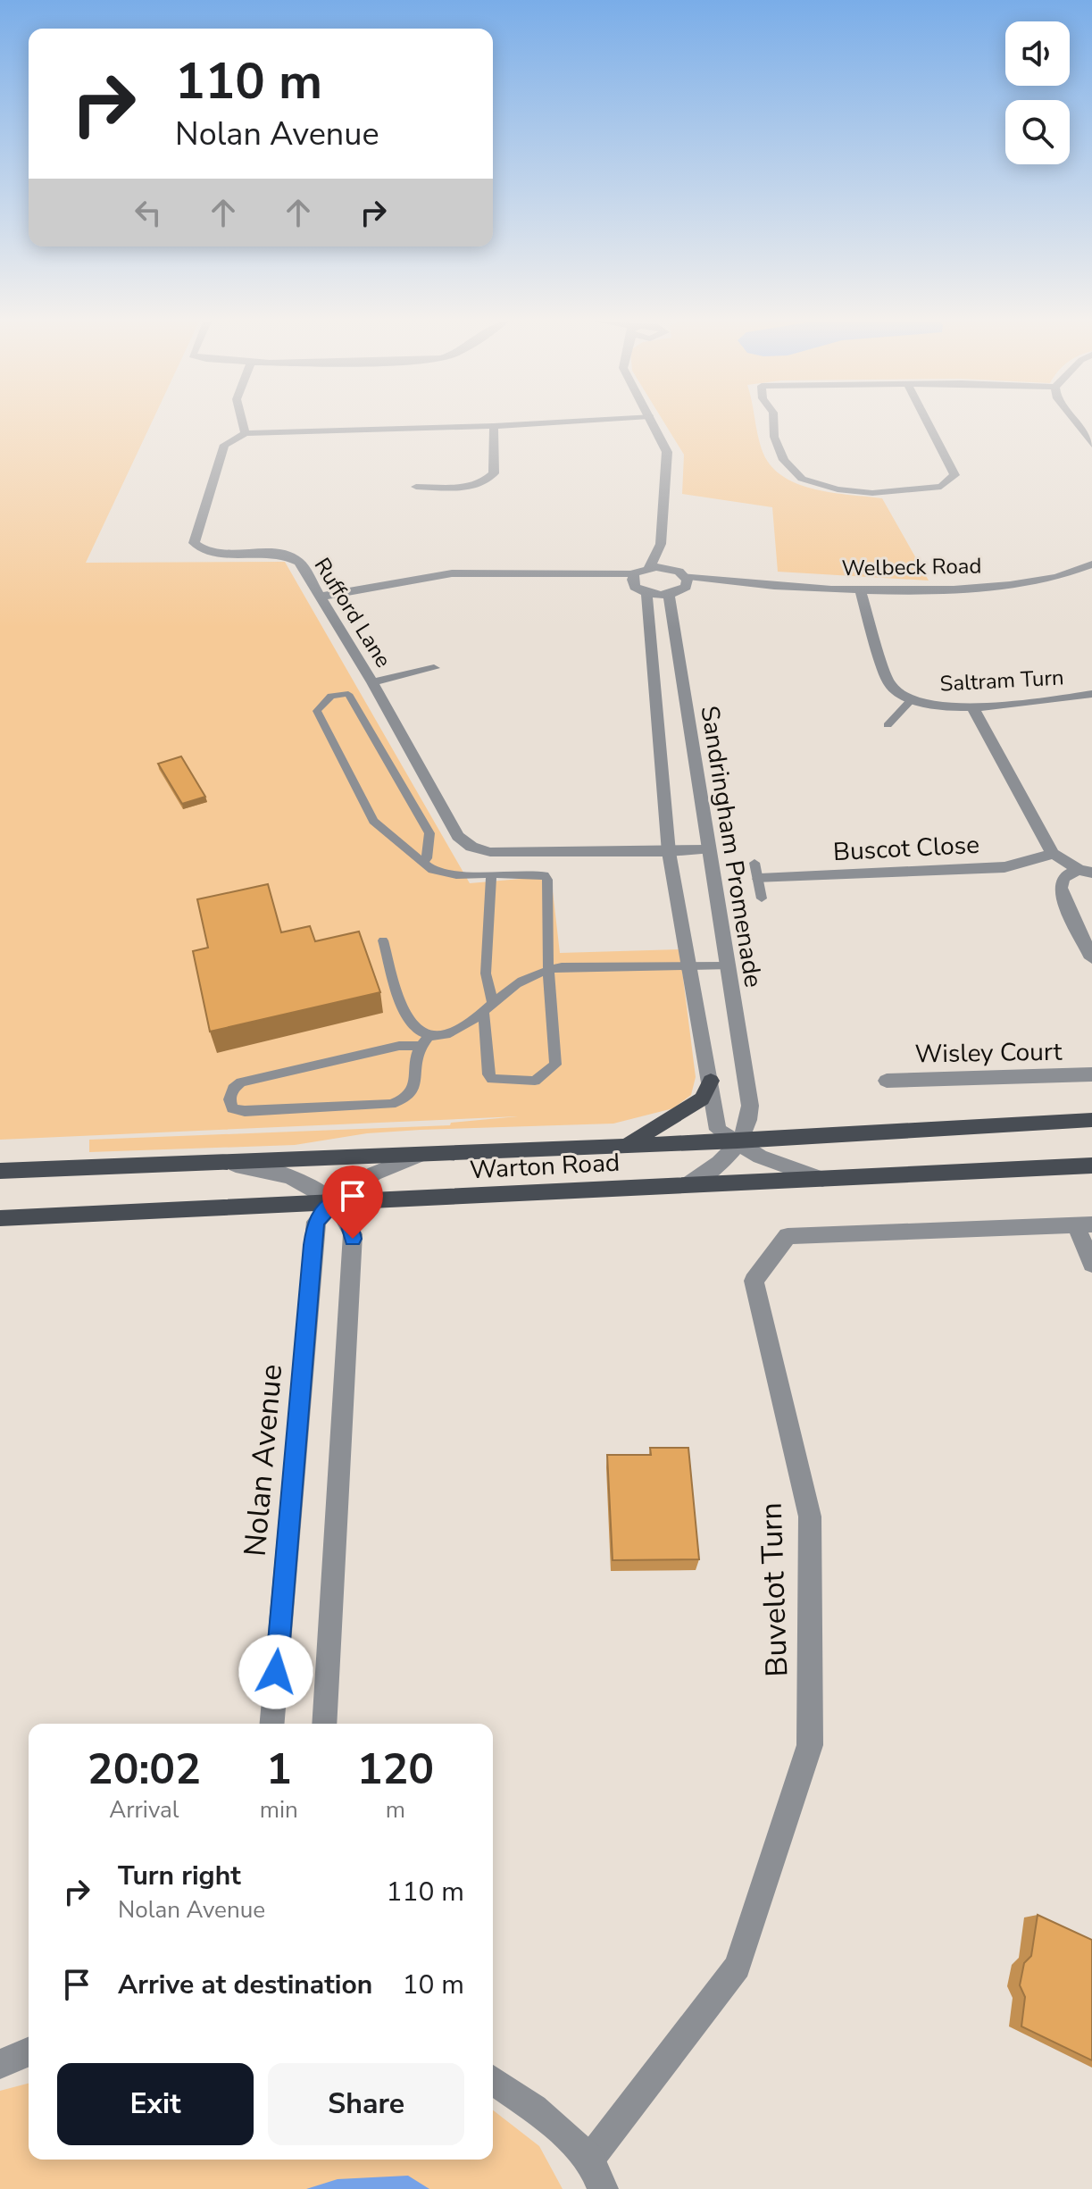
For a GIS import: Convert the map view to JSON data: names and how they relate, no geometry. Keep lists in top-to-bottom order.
{
  "streets": {
    "main road": ["Warton Road"],
    "street": [
      "Welbeck Road",
      "Rufford Lane",
      "Saltram Turn",
      "Sandringham Promenade",
      "Buscot Close",
      "Wisley Court",
      "Nolan Avenue",
      "Buvelot Turn"
    ]
  },
  "crossings": [
    ["Welbeck Road", "Saltram Turn"],
    ["Rufford Lane", "Sandringham Promenade"],
    ["Sandringham Promenade", "Warton Road"],
    ["Warton Road", "Nolan Avenue"]
  ],
  "page": {
    "turn": ["110 m", "Nolan Avenue"],
    "eta": [
      "20:02",
      "Arrival",
      "1",
      "min",
      "120",
      "m"
    ],
    "list": [
      {
        "name": "Turn right",
        "note": "Nolan Avenue",
        "value": "110 m"
      },
      {
        "name": "Arrive at destination",
        "value": "10 m"
      }
    ],
    "buttons": ["Exit", "Share"]
  }
}
